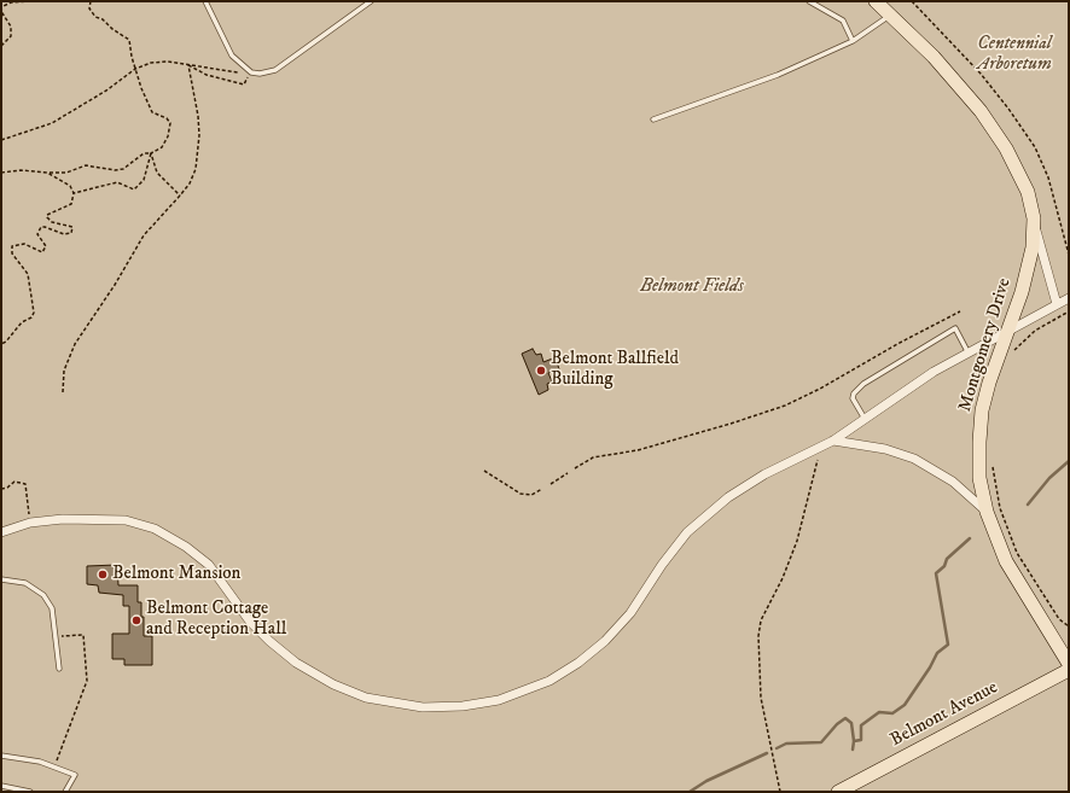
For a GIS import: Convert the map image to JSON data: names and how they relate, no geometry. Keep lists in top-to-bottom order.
{
  "streets": {
    "main road": ["Montgomery Drive", "Belmont Avenue"]
  },
  "parks": ["Centennial Arboretum", "Belmont Fields"],
  "places": ["Belmont Ballfield Building", "Belmont Mansion", "Belmont Cottage and Reception Hall"]
}
